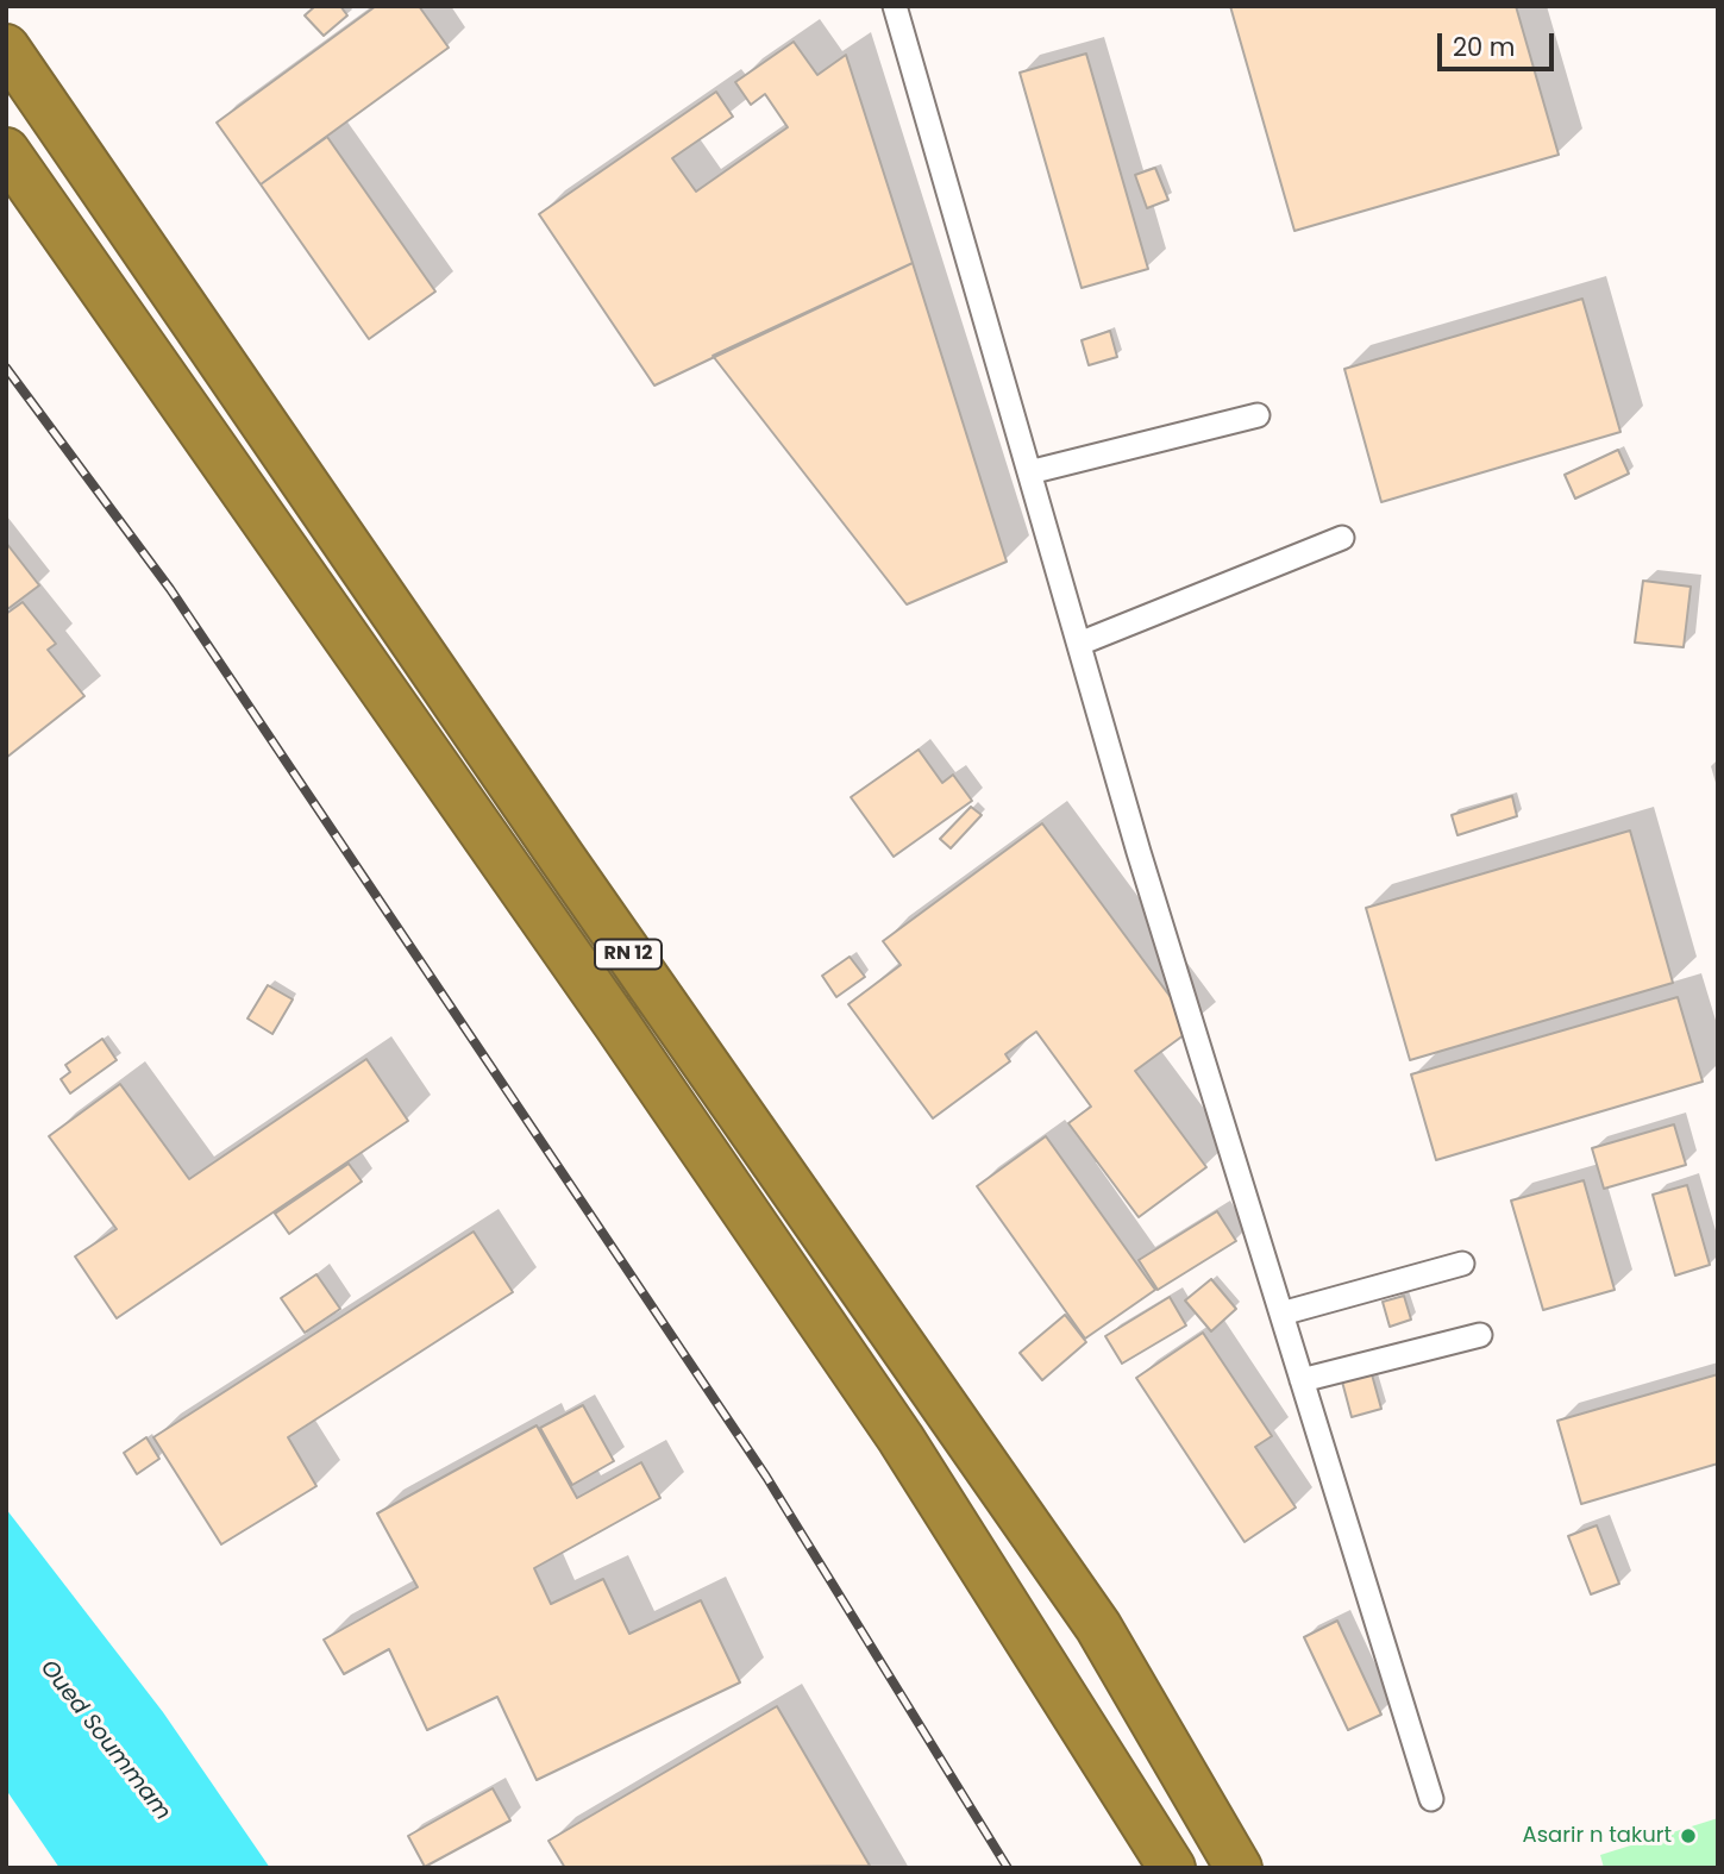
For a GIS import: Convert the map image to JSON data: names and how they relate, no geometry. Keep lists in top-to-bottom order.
{
  "streets": {
    "highway": ["RN 12"]
  },
  "water": ["Oued Soummam"],
  "places": ["Asarir n takurt"],
  "scale_bar": "20 m"
}
